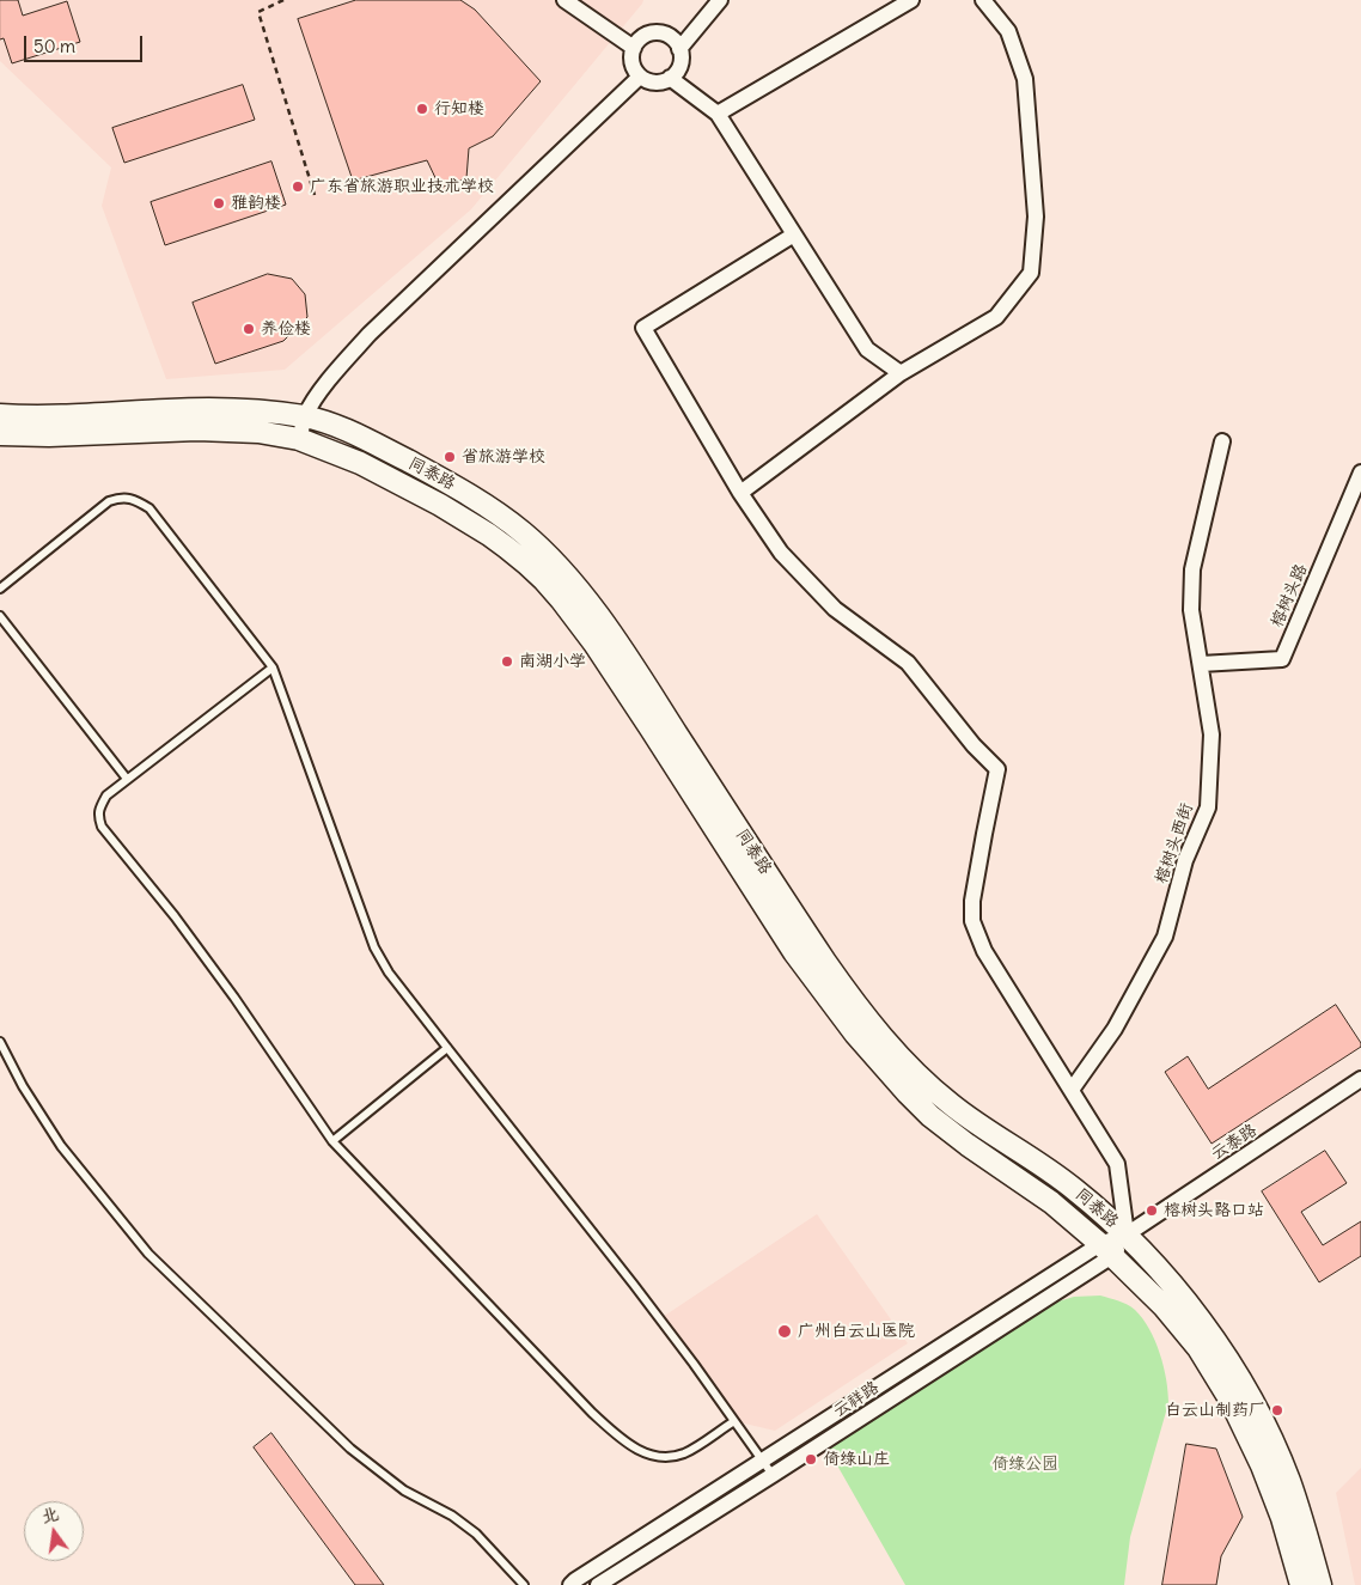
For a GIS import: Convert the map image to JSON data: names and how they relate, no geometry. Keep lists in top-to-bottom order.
{
  "streets": {
    "main road": ["同泰路"],
    "street": [
      "榕树头路",
      "榕树头西街",
      "云泰路",
      "云祥路"
    ]
  },
  "crossings": [
    ["同泰路", "云泰路"],
    ["同泰路", "云祥路"],
    ["榕树头路", "榕树头西街"],
    ["云泰路", "云祥路"]
  ],
  "parks": ["倚绿公园"],
  "places": [
    "行知楼",
    "广东省旅游职业技术学校",
    "雅韵楼",
    "养俭楼",
    "省旅游学校",
    "南湖小学",
    "榕树头路口站",
    "广州白云山医院",
    "白云山制药厂",
    "倚绿山庄"
  ],
  "scale_bar": "50 m",
  "north": "top"
}
